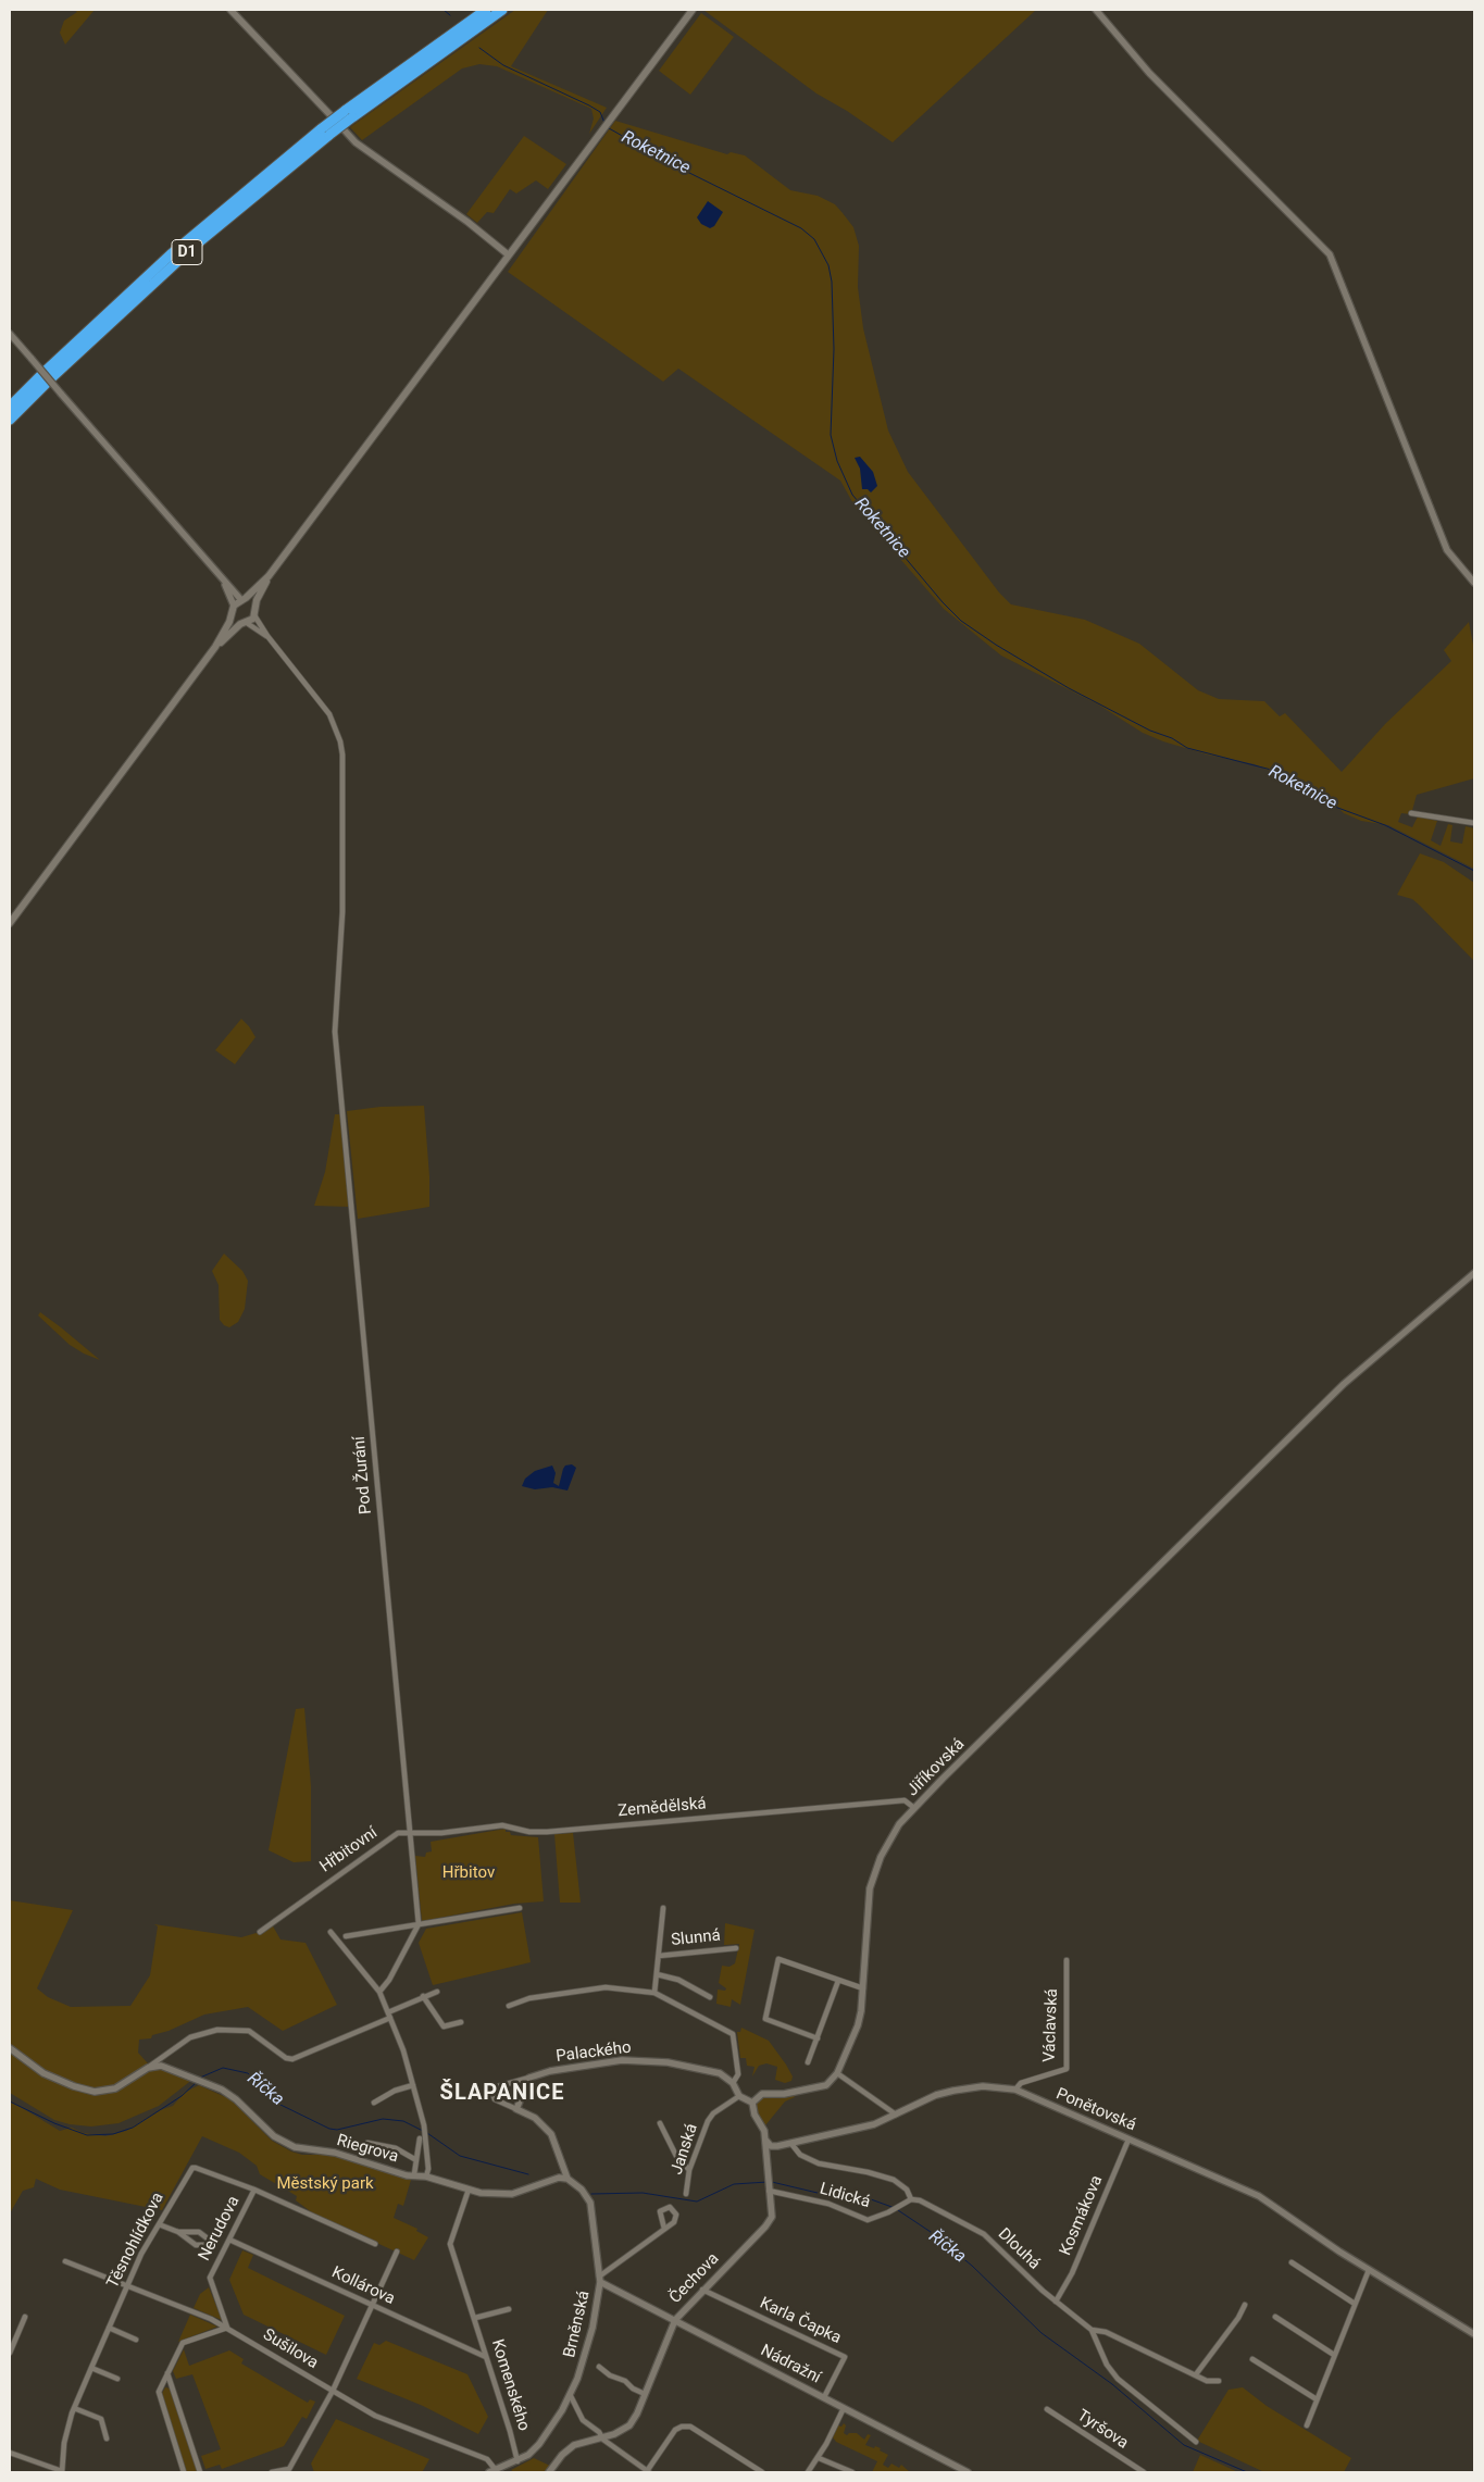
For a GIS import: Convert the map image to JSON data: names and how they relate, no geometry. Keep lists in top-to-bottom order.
{
  "streets": {
    "highway": ["D1"],
    "street": [
      "Pod Žurání",
      "Jiříkovská",
      "Zemědělská",
      "Hřbitovní",
      "Slunná",
      "Václavská",
      "Palackého",
      "Ponětovská",
      "Riegrova",
      "Janská",
      "Lidická",
      "Kosmákova",
      "Nerudova",
      "Těsnohlídkova",
      "Dlouhá",
      "Čechova",
      "Kollárova",
      "Karla Čapka",
      "Brněnská",
      "Sušilova",
      "Nádražní",
      "Komenského",
      "Tyršova"
    ]
  },
  "crossings": [
    ["Pod Žurání", "Zemědělská"],
    ["Pod Žurání", "Hřbitovní"],
    ["Jiříkovská", "Zemědělská"],
    ["Zemědělská", "Hřbitovní"],
    ["Václavská", "Ponětovská"],
    ["Ponětovská", "Kosmákova"],
    ["Riegrova", "Brněnská"],
    ["Riegrova", "Komenského"],
    ["Lidická", "Dlouhá"],
    ["Lidická", "Čechova"],
    ["Kosmákova", "Dlouhá"],
    ["Nerudova", "Těsnohlídkova"],
    ["Nerudova", "Kollárova"],
    ["Nerudova", "Sušilova"],
    ["Těsnohlídkova", "Sušilova"],
    ["Čechova", "Karla Čapka"],
    ["Čechova", "Nádražní"],
    ["Kollárova", "Komenského"],
    ["Karla Čapka", "Nádražní"],
    ["Brněnská", "Sušilova"],
    ["Brněnská", "Nádražní"],
    ["Brněnská", "Komenského"]
  ],
  "districts": ["ŠLAPANICE"],
  "water": ["Roketnice", "Říčka"],
  "parks": ["Hřbitov", "Městský park"]
}
